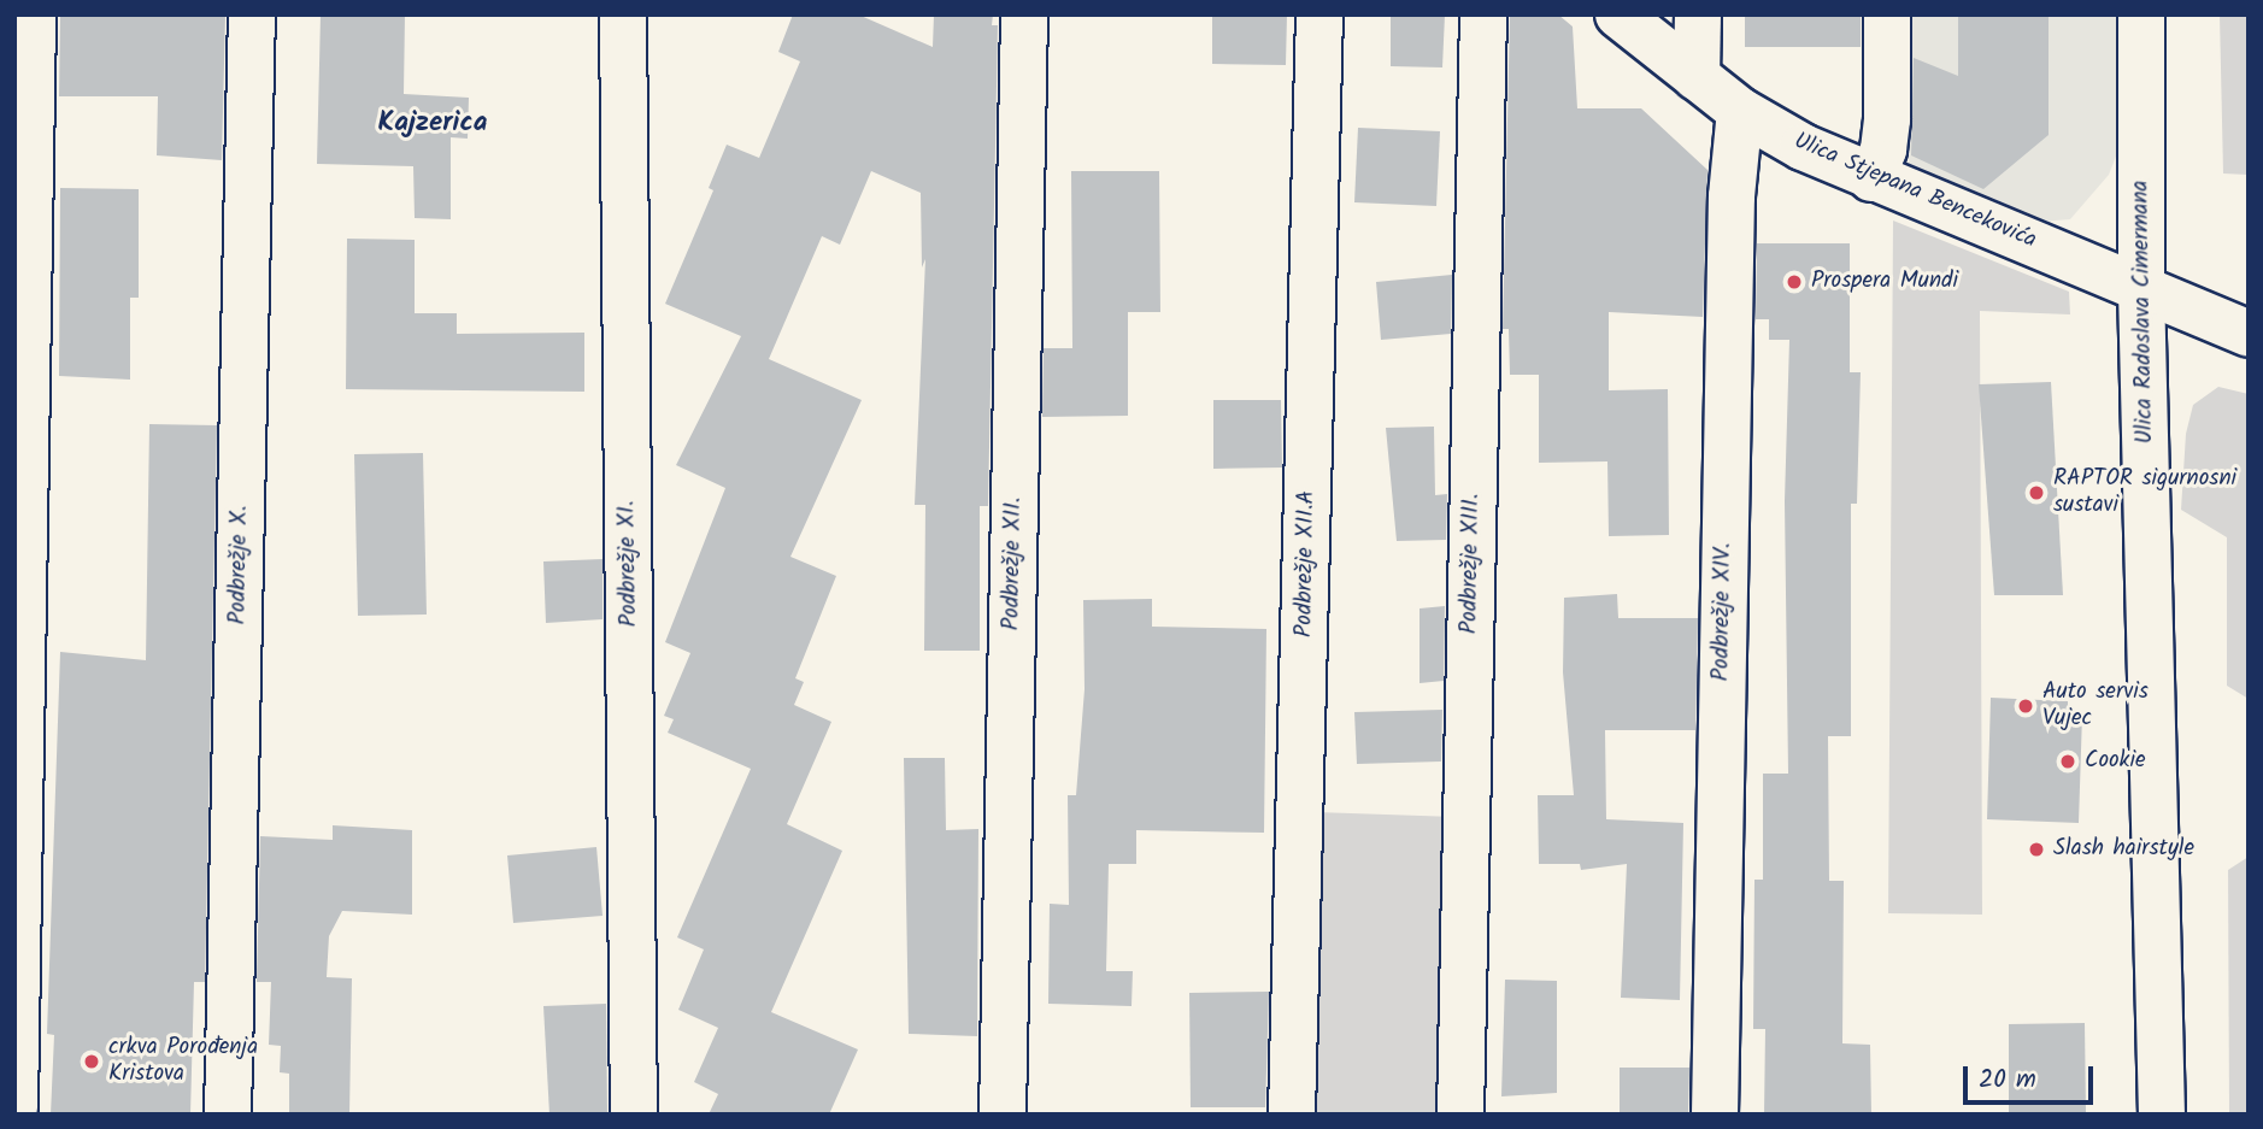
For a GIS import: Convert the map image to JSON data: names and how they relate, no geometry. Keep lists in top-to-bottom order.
{
  "streets": {
    "street": [
      "Ulica Stjepana Bencekovića",
      "Ulica Radoslava Cimermana",
      "Podbrežje XI.",
      "Podbrežje XII.",
      "Podbrežje XII.A",
      "Podbrežje XIII.",
      "Podbrežje X.",
      "Podbrežje XIV."
    ]
  },
  "crossings": [
    ["Ulica Stjepana Bencekovića", "Ulica Radoslava Cimermana"],
    ["Ulica Stjepana Bencekovića", "Podbrežje XIV."]
  ],
  "districts": ["Kajzerica"],
  "places": [
    "Prospera Mundi",
    "RAPTOR sigurnosni sustavi",
    "Auto servis Vujec",
    "Cookie",
    "Slash hairstyle",
    "crkva Porođenja Kristova"
  ],
  "scale_bar": "20 m"
}
